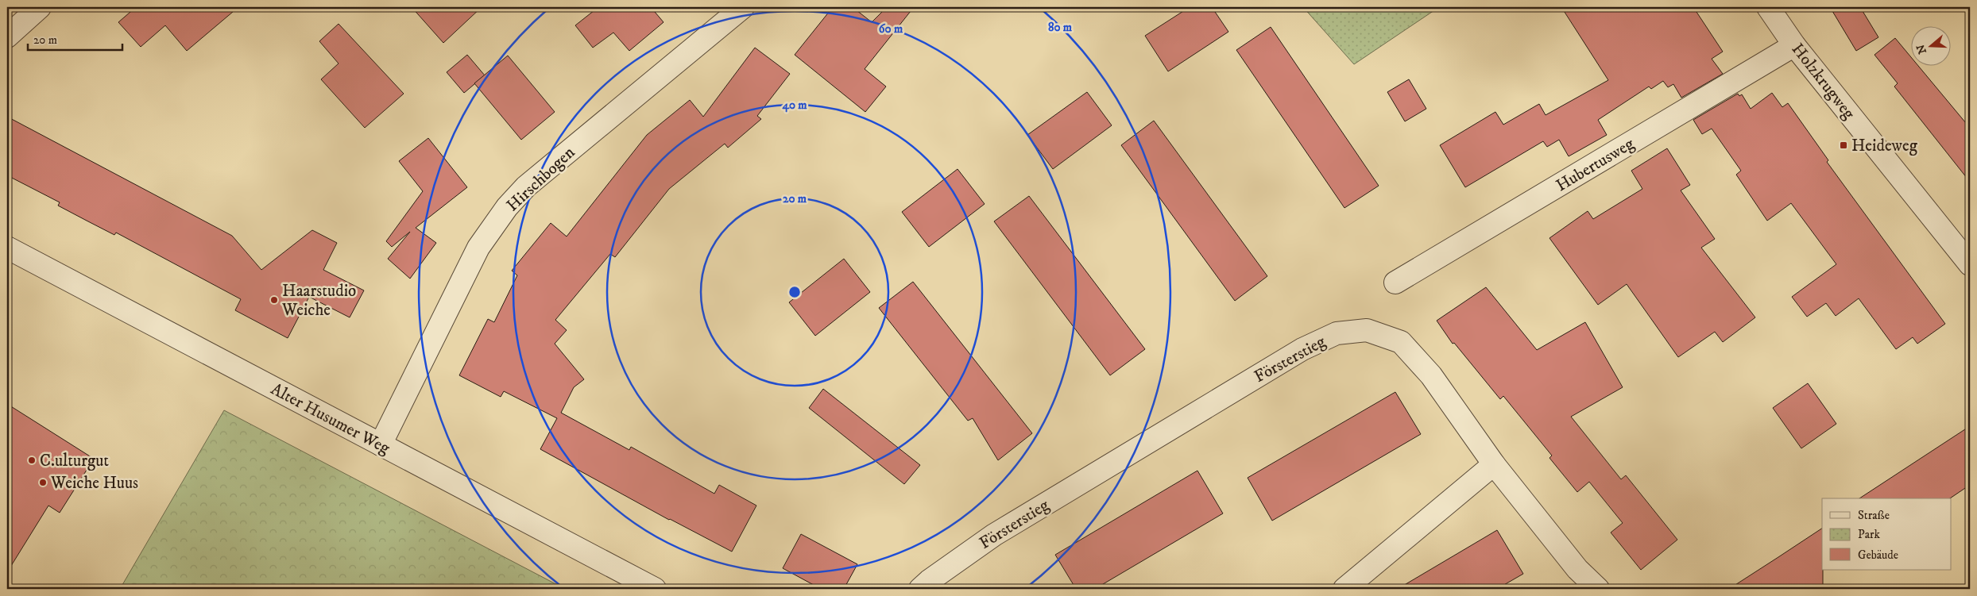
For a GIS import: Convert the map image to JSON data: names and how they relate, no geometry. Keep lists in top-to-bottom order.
{
  "streets": {
    "street": [
      "Holzkrugweg",
      "Hubertusweg",
      "Hirschbogen",
      "Försterstieg",
      "Alter Husumer Weg"
    ]
  },
  "crossings": [
    ["Holzkrugweg", "Hubertusweg"],
    ["Hirschbogen", "Alter Husumer Weg"]
  ],
  "places": {
    "transit": ["Heideweg"],
    "other": ["Haarstudio Weiche", "C.ulturgut", "Weiche Huus"]
  },
  "legend": ["Straße", "Park", "Gebäude"],
  "scale_bar": "20 m",
  "north": "left",
  "rings": [
    "80 m",
    "60 m",
    "40 m",
    "20 m"
  ]
}
